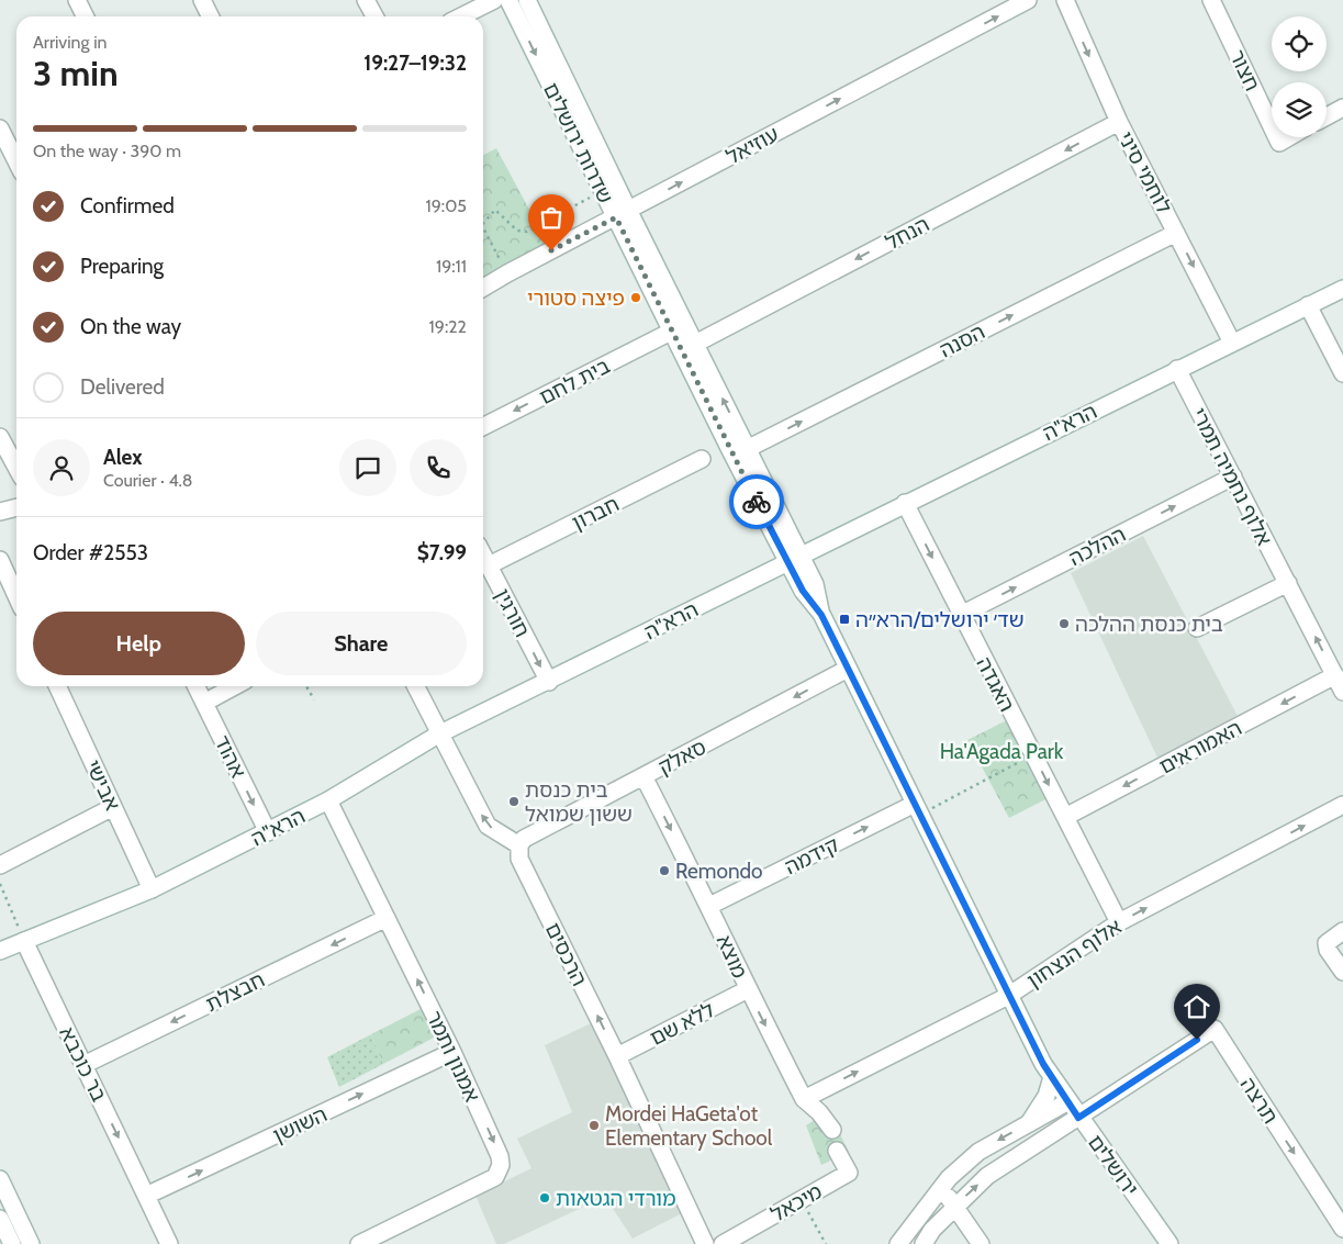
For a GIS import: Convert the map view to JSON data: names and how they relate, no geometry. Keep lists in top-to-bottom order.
{
  "streets": {
    "street": [
      "חצור",
      "שדרות ירושלים",
      "עוזיאל",
      "לוחמי סיני",
      "הנחל",
      "הסנה",
      "בית לחם",
      "הרא\"ה",
      "אלוף נחמיה תמרי",
      "חברון",
      "ההלכה",
      "חורגין",
      "האגדה",
      "האמוראים",
      "אהוד",
      "סאלק",
      "אבישי",
      "קידמה",
      "אלוף הנצחון",
      "הרכסים",
      "מוצא",
      "חבצלת",
      "ללא שם",
      "אמנון ותמר",
      "בר כוכבא",
      "תרצה",
      "השושן",
      "ירושלים",
      "מיכאל"
    ]
  },
  "crossings": [
    ["שדרות ירושלים", "עוזיאל"],
    ["שדרות ירושלים", "הנחל"],
    ["שדרות ירושלים", "הסנה"],
    ["שדרות ירושלים", "בית לחם"],
    ["שדרות ירושלים", "הרא\"ה"],
    ["שדרות ירושלים", "ירושלים"],
    ["לוחמי סיני", "הנחל"],
    ["לוחמי סיני", "הסנה"],
    ["לוחמי סיני", "הרא\"ה"],
    ["הרא\"ה", "אלוף נחמיה תמרי"],
    ["הרא\"ה", "חורגין"],
    ["הרא\"ה", "האגדה"],
    ["הרא\"ה", "אהוד"],
    ["הרא\"ה", "אבישי"],
    ["הרא\"ה", "אמנון ותמר"],
    ["הרא\"ה", "בר כוכבא"],
    ["אלוף נחמיה תמרי", "ההלכה"],
    ["אלוף נחמיה תמרי", "האמוראים"],
    ["חברון", "חורגין"],
    ["ההלכה", "האגדה"],
    ["האגדה", "האמוראים"],
    ["האגדה", "אלוף הנצחון"],
    ["סאלק", "הרכסים"],
    ["סאלק", "מוצא"],
    ["סאלק", "ירושלים"],
    ["קידמה", "מוצא"],
    ["קידמה", "ירושלים"],
    ["אלוף הנצחון", "מוצא"],
    ["אלוף הנצחון", "ירושלים"],
    ["הרכסים", "ללא שם"],
    ["מוצא", "ללא שם"],
    ["חבצלת", "אמנון ותמר"],
    ["חבצלת", "בר כוכבא"],
    ["אמנון ותמר", "השושן"],
    ["בר כוכבא", "השושן"],
    ["תרצה", "ירושלים"]
  ],
  "one_way": [
    "עוזיאל",
    "לוחמי סיני",
    "הנחל",
    "הסנה",
    "בית לחם",
    "האגדה",
    "אהוד",
    "סאלק",
    "קידמה",
    "הרכסים",
    "מוצא",
    "חבצלת",
    "השושן"
  ],
  "parks": ["Ha'Agada Park"],
  "places": {
    "other": [
      "פיצה סטורי",
      "בית כנסת ההלכה",
      "בית כנסת ששון שמואל",
      "Remondo",
      "Mordei HaGeta'ot Elementary School",
      "מורדי הגטאות"
    ],
    "transit": ["שד׳ ירושלים/הרא״ה"]
  },
  "page": {
    "heading": ["3 min", "Arriving in", "19:27–19:32"],
    "panel": [
      "Alex",
      "Courier · 4.8",
      "Order #2553",
      "$7.99"
    ],
    "bar": "On the way · 390 m",
    "list": [
      ["Confirmed", "19:05"],
      ["Preparing", "19:11"],
      ["On the way", "19:22"],
      "Delivered"
    ],
    "buttons": ["Help", "Share"]
  }
}
